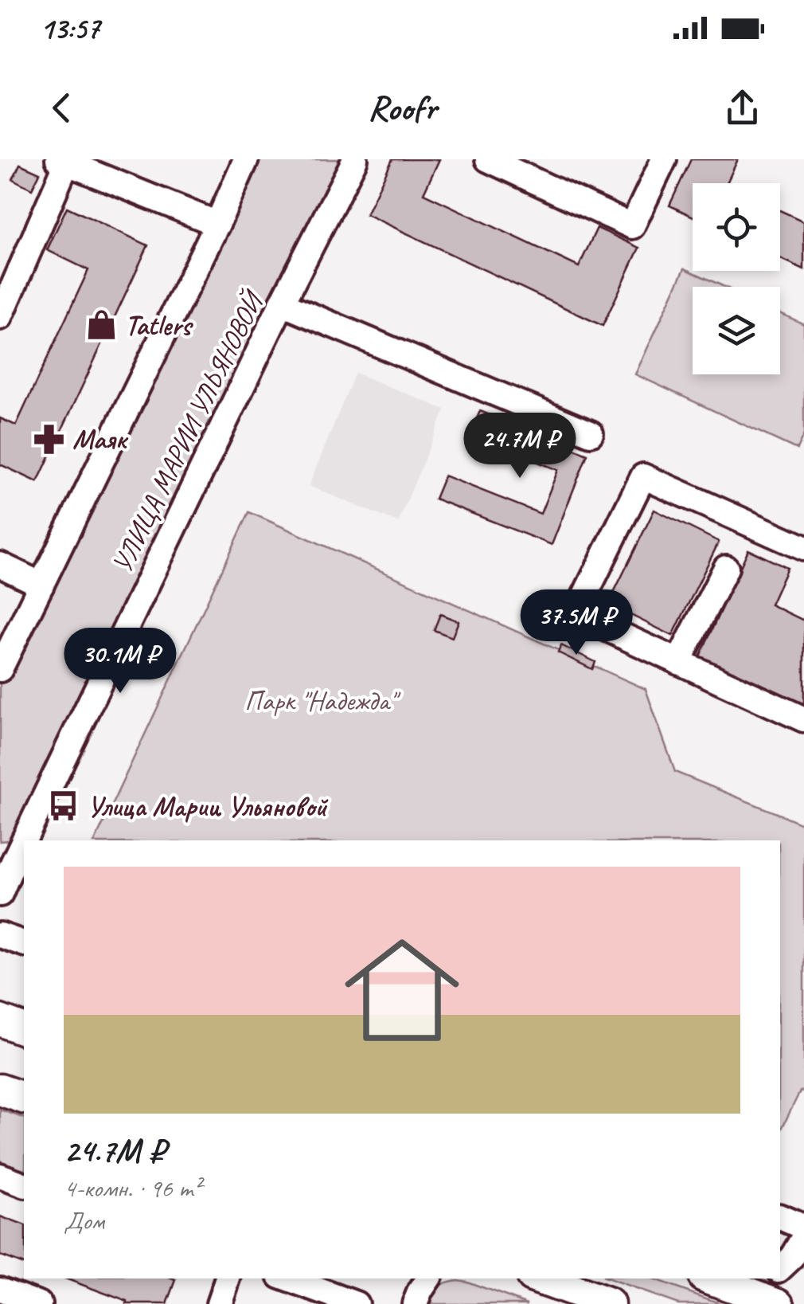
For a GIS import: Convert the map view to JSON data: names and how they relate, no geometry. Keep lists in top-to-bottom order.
{
  "streets": {
    "street": ["УЛИЦА МАРИИ УЛЬЯНОВОЙ"]
  },
  "parks": ["Парк \"Надежда\""],
  "places": {
    "shop": ["Tatlers"],
    "pharmacy": ["Маяк"],
    "bus stop": ["Улица Марии Ульяновой"]
  },
  "page": {
    "status": "13:57",
    "header": "Roofr",
    "price": ["24.7M ₽", "37.5M ₽", "30.1M ₽"],
    "list": [
      {
        "name": "24.7M ₽",
        "note": "4-комн. · 96 m² · Дом"
      }
    ]
  }
}
